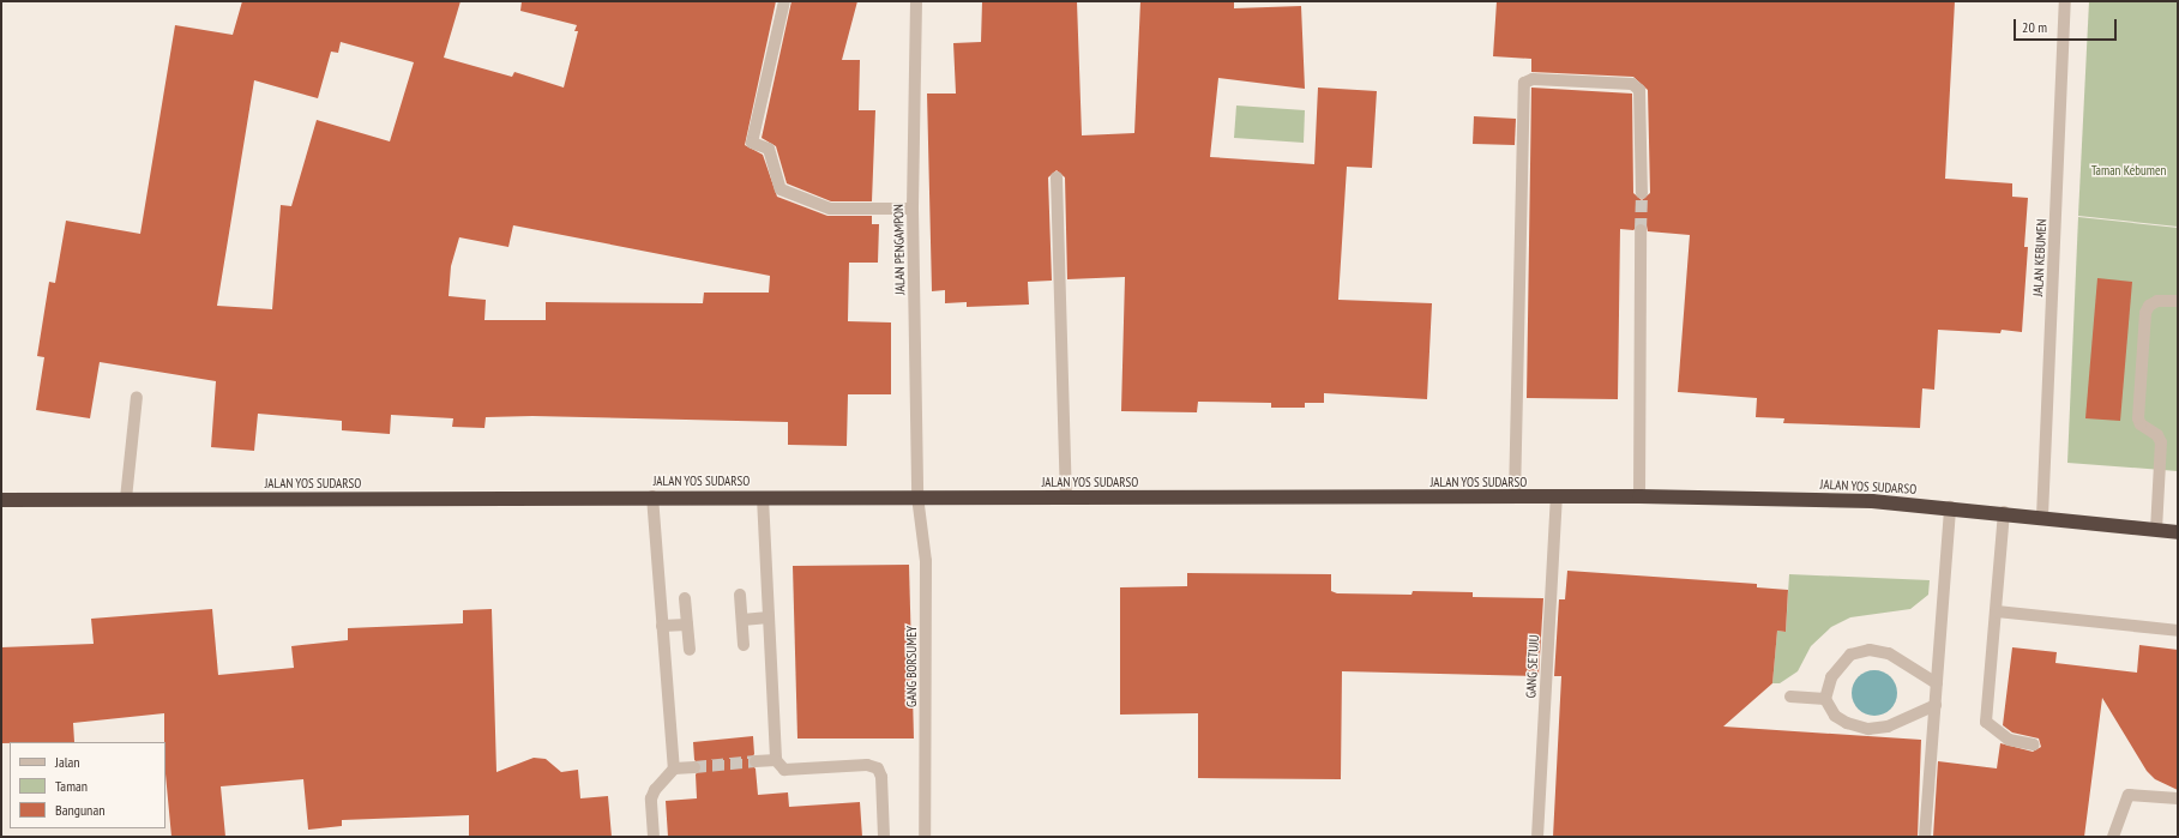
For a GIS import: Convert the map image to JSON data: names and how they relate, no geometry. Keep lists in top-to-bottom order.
{
  "streets": {
    "highway": ["JALAN YOS SUDARSO"],
    "street": [
      "JALAN PENGAMPON",
      "JALAN KEBUMEN",
      "GANG BORSUMEY",
      "GANG SETUJU"
    ]
  },
  "crossings": [
    ["JALAN PENGAMPON", "JALAN YOS SUDARSO"],
    ["JALAN PENGAMPON", "GANG BORSUMEY"],
    ["JALAN KEBUMEN", "JALAN YOS SUDARSO"],
    ["JALAN YOS SUDARSO", "GANG BORSUMEY"],
    ["JALAN YOS SUDARSO", "GANG SETUJU"]
  ],
  "parks": ["Taman Kebumen"],
  "legend": ["Jalan", "Taman", "Bangunan"],
  "scale_bar": "20 m"
}
